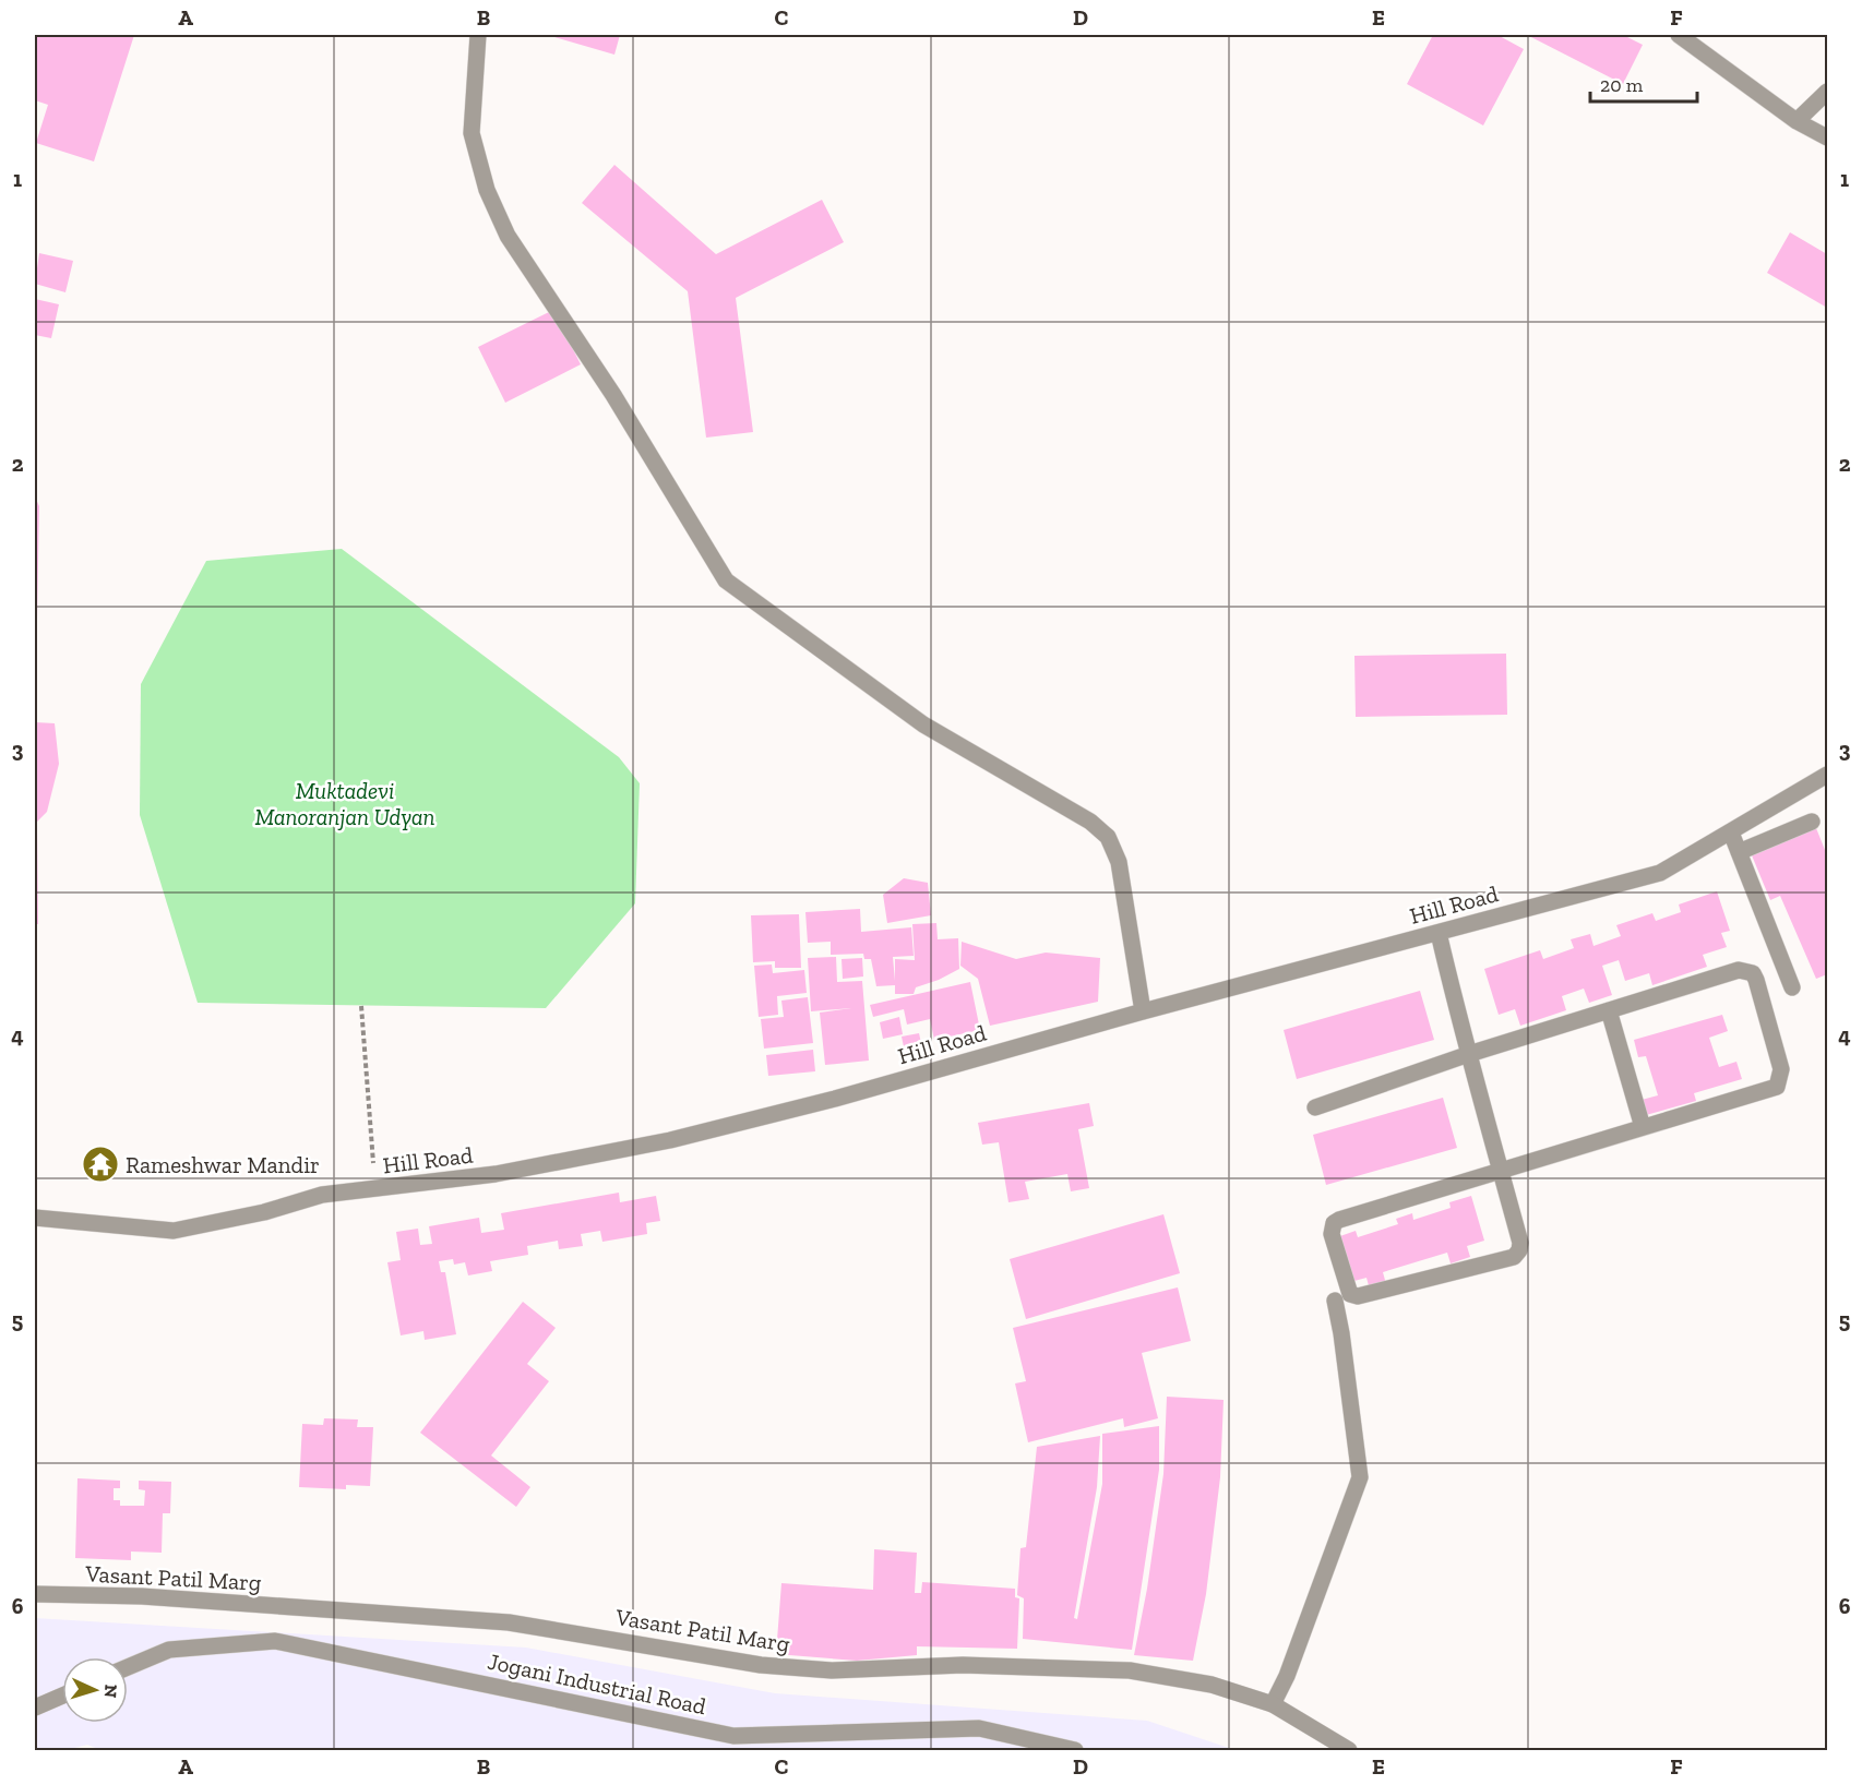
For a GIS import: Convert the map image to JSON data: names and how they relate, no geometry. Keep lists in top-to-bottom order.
{
  "streets": {
    "street": ["Hill Road", "Vasant Patil Marg", "Jogani Industrial Road"]
  },
  "parks": ["Muktadevi Manoranjan Udyan"],
  "places": {
    "temple": ["Rameshwar Mandir"]
  },
  "scale_bar": "20 m",
  "north": "right",
  "grid": {
    "columns": [
      "A",
      "B",
      "C",
      "D",
      "E",
      "F"
    ],
    "rows": [
      "1",
      "2",
      "3",
      "4",
      "5",
      "6"
    ]
  }
}
